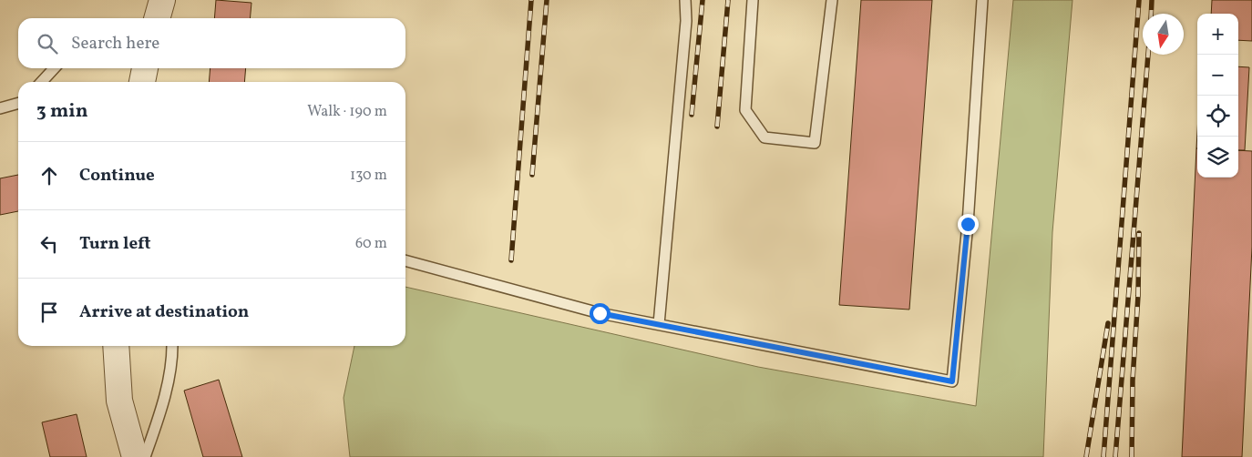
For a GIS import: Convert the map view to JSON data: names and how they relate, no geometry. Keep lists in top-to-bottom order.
{
  "north": "bottom",
  "page": {
    "map_buttons": ["+", "−"],
    "search": "Search here",
    "heading": ["3 min", "Walk · 190 m"],
    "list": [
      ["Continue", "130 m"],
      ["Turn left", "60 m"],
      "Arrive at destination"
    ]
  }
}
